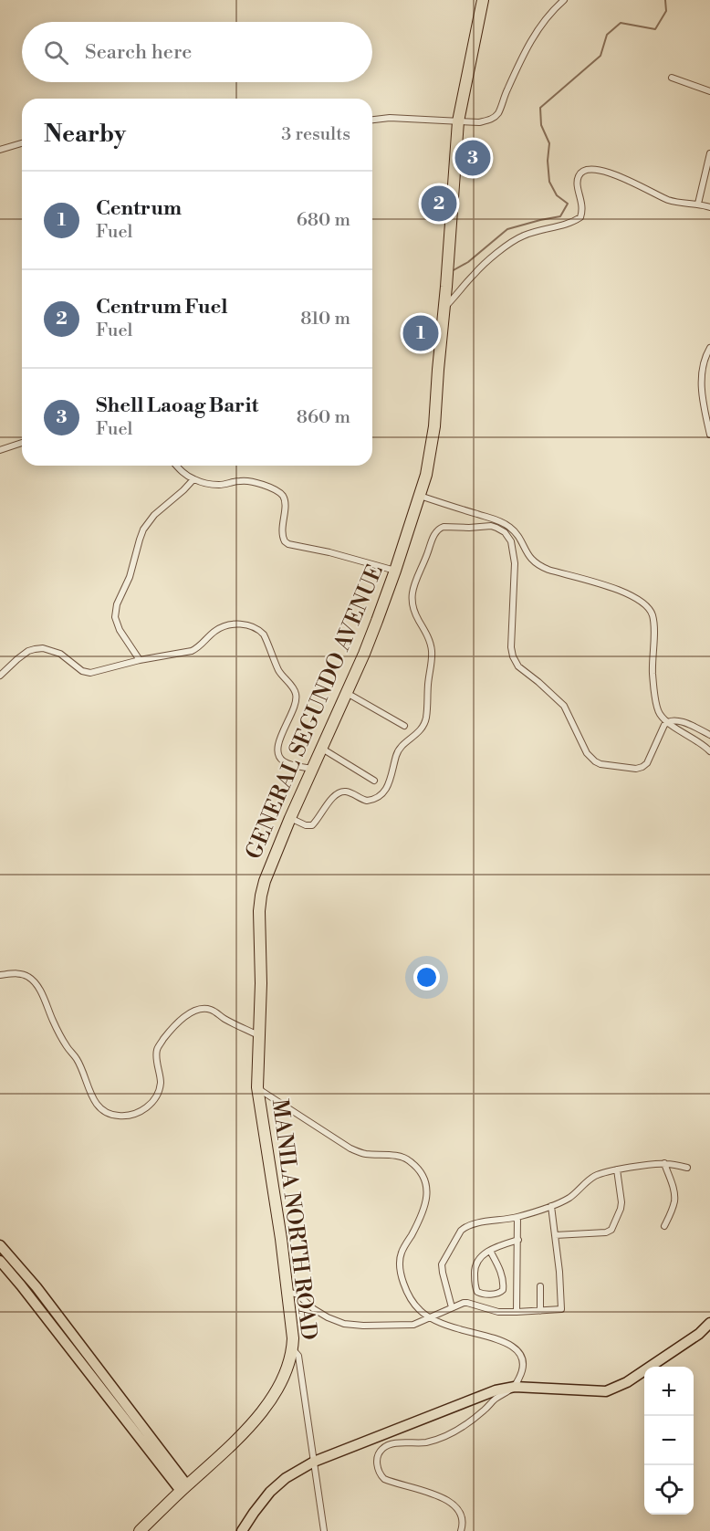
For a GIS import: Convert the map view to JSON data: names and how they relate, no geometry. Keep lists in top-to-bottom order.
{
  "streets": {
    "highway": ["GENERAL SEGUNDO AVENUE", "MANILA NORTH ROAD"]
  },
  "crossings": [
    ["GENERAL SEGUNDO AVENUE", "MANILA NORTH ROAD"]
  ],
  "page": {
    "search": "Search here",
    "heading": ["Nearby", "3 results"],
    "pins": ["3", "2", "1"],
    "list": [
      {
        "mark": "1",
        "name": "Centrum",
        "note": "Fuel",
        "value": "680 m"
      },
      {
        "mark": "2",
        "name": "Centrum Fuel",
        "note": "Fuel",
        "value": "810 m"
      },
      {
        "mark": "3",
        "name": "Shell Laoag Barit",
        "note": "Fuel",
        "value": "860 m"
      }
    ],
    "map_buttons": ["+", "−"]
  }
}
